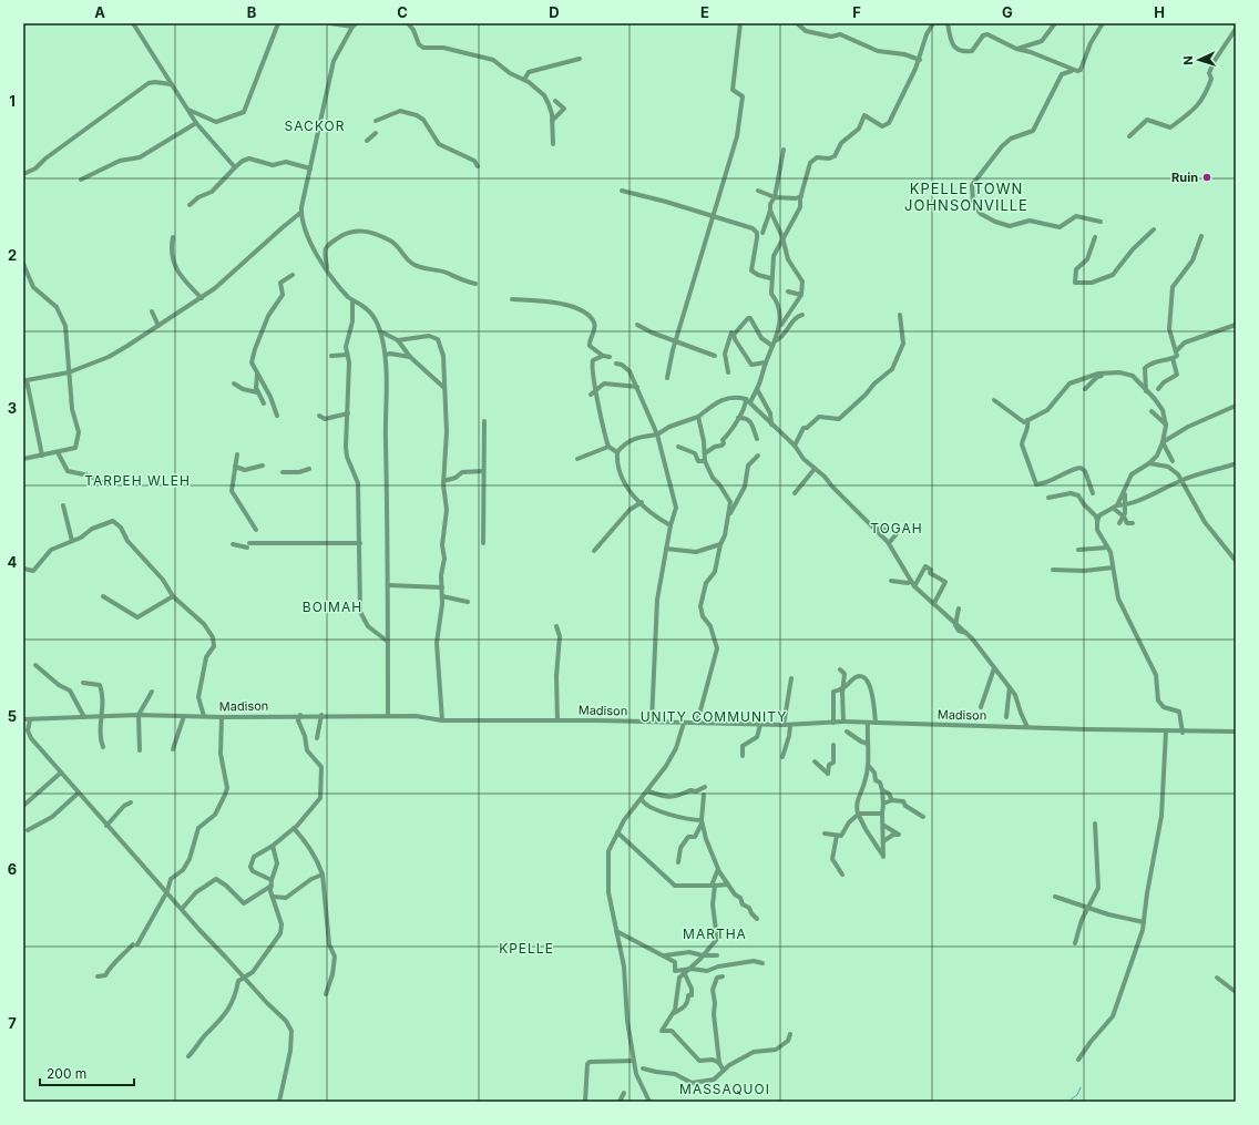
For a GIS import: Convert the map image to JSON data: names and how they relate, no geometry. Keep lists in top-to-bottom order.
{
  "streets": {
    "street": ["Madison"]
  },
  "districts": [
    "SACKOR",
    "KPELLE TOWN JOHNSONVILLE",
    "TARPEH WLEH",
    "TOGAH",
    "BOIMAH",
    "UNITY COMMUNITY",
    "MARTHA",
    "KPELLE",
    "MASSAQUOI"
  ],
  "places": ["Ruin"],
  "scale_bar": "200 m",
  "north": "left",
  "grid": {
    "columns": [
      "A",
      "B",
      "C",
      "D",
      "E",
      "F",
      "G",
      "H"
    ],
    "rows": [
      "1",
      "2",
      "3",
      "4",
      "5",
      "6",
      "7"
    ]
  }
}
